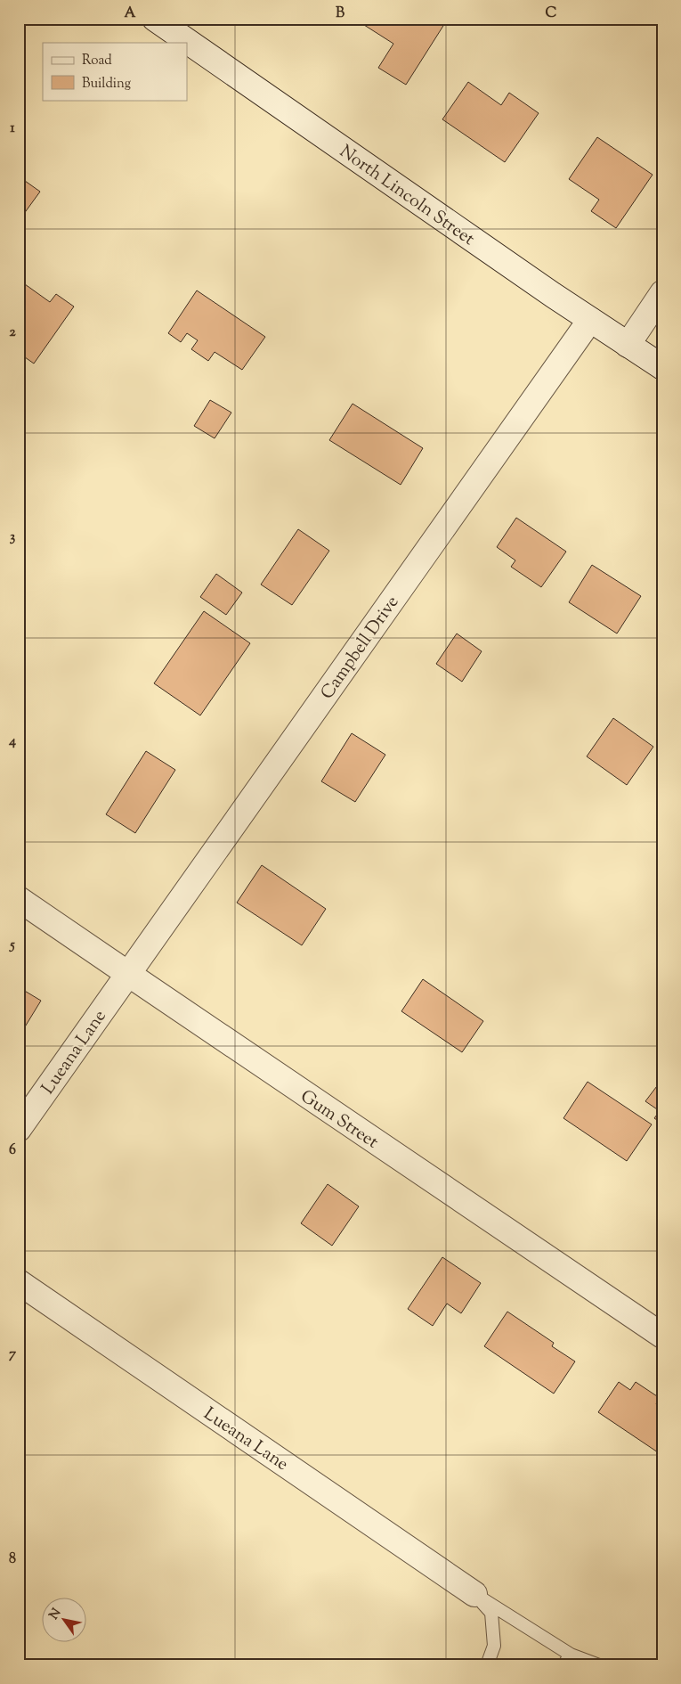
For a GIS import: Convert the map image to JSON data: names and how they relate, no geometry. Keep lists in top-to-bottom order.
{
  "streets": {
    "street": [
      "North Lincoln Street",
      "Campbell Drive",
      "Lueana Lane",
      "Gum Street"
    ]
  },
  "crossings": [
    ["North Lincoln Street", "Campbell Drive"],
    ["Campbell Drive", "Lueana Lane"],
    ["Campbell Drive", "Gum Street"],
    ["Lueana Lane", "Gum Street"]
  ],
  "legend": ["Road", "Building"],
  "north": "top left",
  "grid": {
    "columns": ["A", "B", "C"],
    "rows": [
      "1",
      "2",
      "3",
      "4",
      "5",
      "6",
      "7",
      "8"
    ]
  }
}
